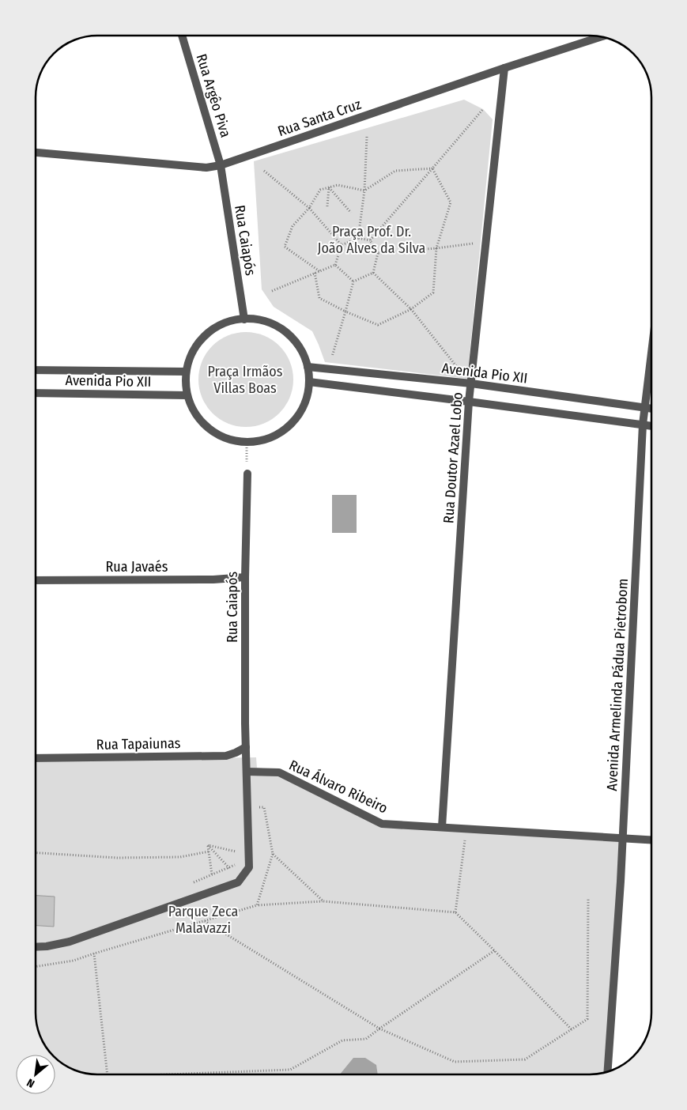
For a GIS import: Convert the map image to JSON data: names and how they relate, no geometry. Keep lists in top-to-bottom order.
{
  "streets": {
    "street": [
      "Rua Argêo Piva",
      "Rua Santa Cruz",
      "Rua Caiapós",
      "Avenida Pio XII",
      "Rua Doutor Azael Lobo",
      "Rua Javaés",
      "Avenida Armelinda Pádua Pietrobom",
      "Rua Tapaiunas",
      "Rua Álvaro Ribeiro"
    ]
  },
  "crossings": [
    ["Rua Argêo Piva", "Rua Santa Cruz"],
    ["Rua Argêo Piva", "Rua Caiapós"],
    ["Rua Santa Cruz", "Rua Caiapós"],
    ["Rua Santa Cruz", "Rua Doutor Azael Lobo"],
    ["Rua Caiapós", "Avenida Pio XII"],
    ["Rua Caiapós", "Rua Javaés"],
    ["Rua Caiapós", "Rua Tapaiunas"],
    ["Rua Caiapós", "Rua Álvaro Ribeiro"],
    ["Avenida Pio XII", "Rua Doutor Azael Lobo"],
    ["Avenida Pio XII", "Avenida Armelinda Pádua Pietrobom"],
    ["Rua Doutor Azael Lobo", "Rua Álvaro Ribeiro"],
    ["Avenida Armelinda Pádua Pietrobom", "Rua Álvaro Ribeiro"]
  ],
  "parks": ["Praça Prof. Dr. João Alves da Silva", "Praça Irmãos Villas Boas", "Parque Zeca Malavazzi"],
  "north": "bottom left"
}
